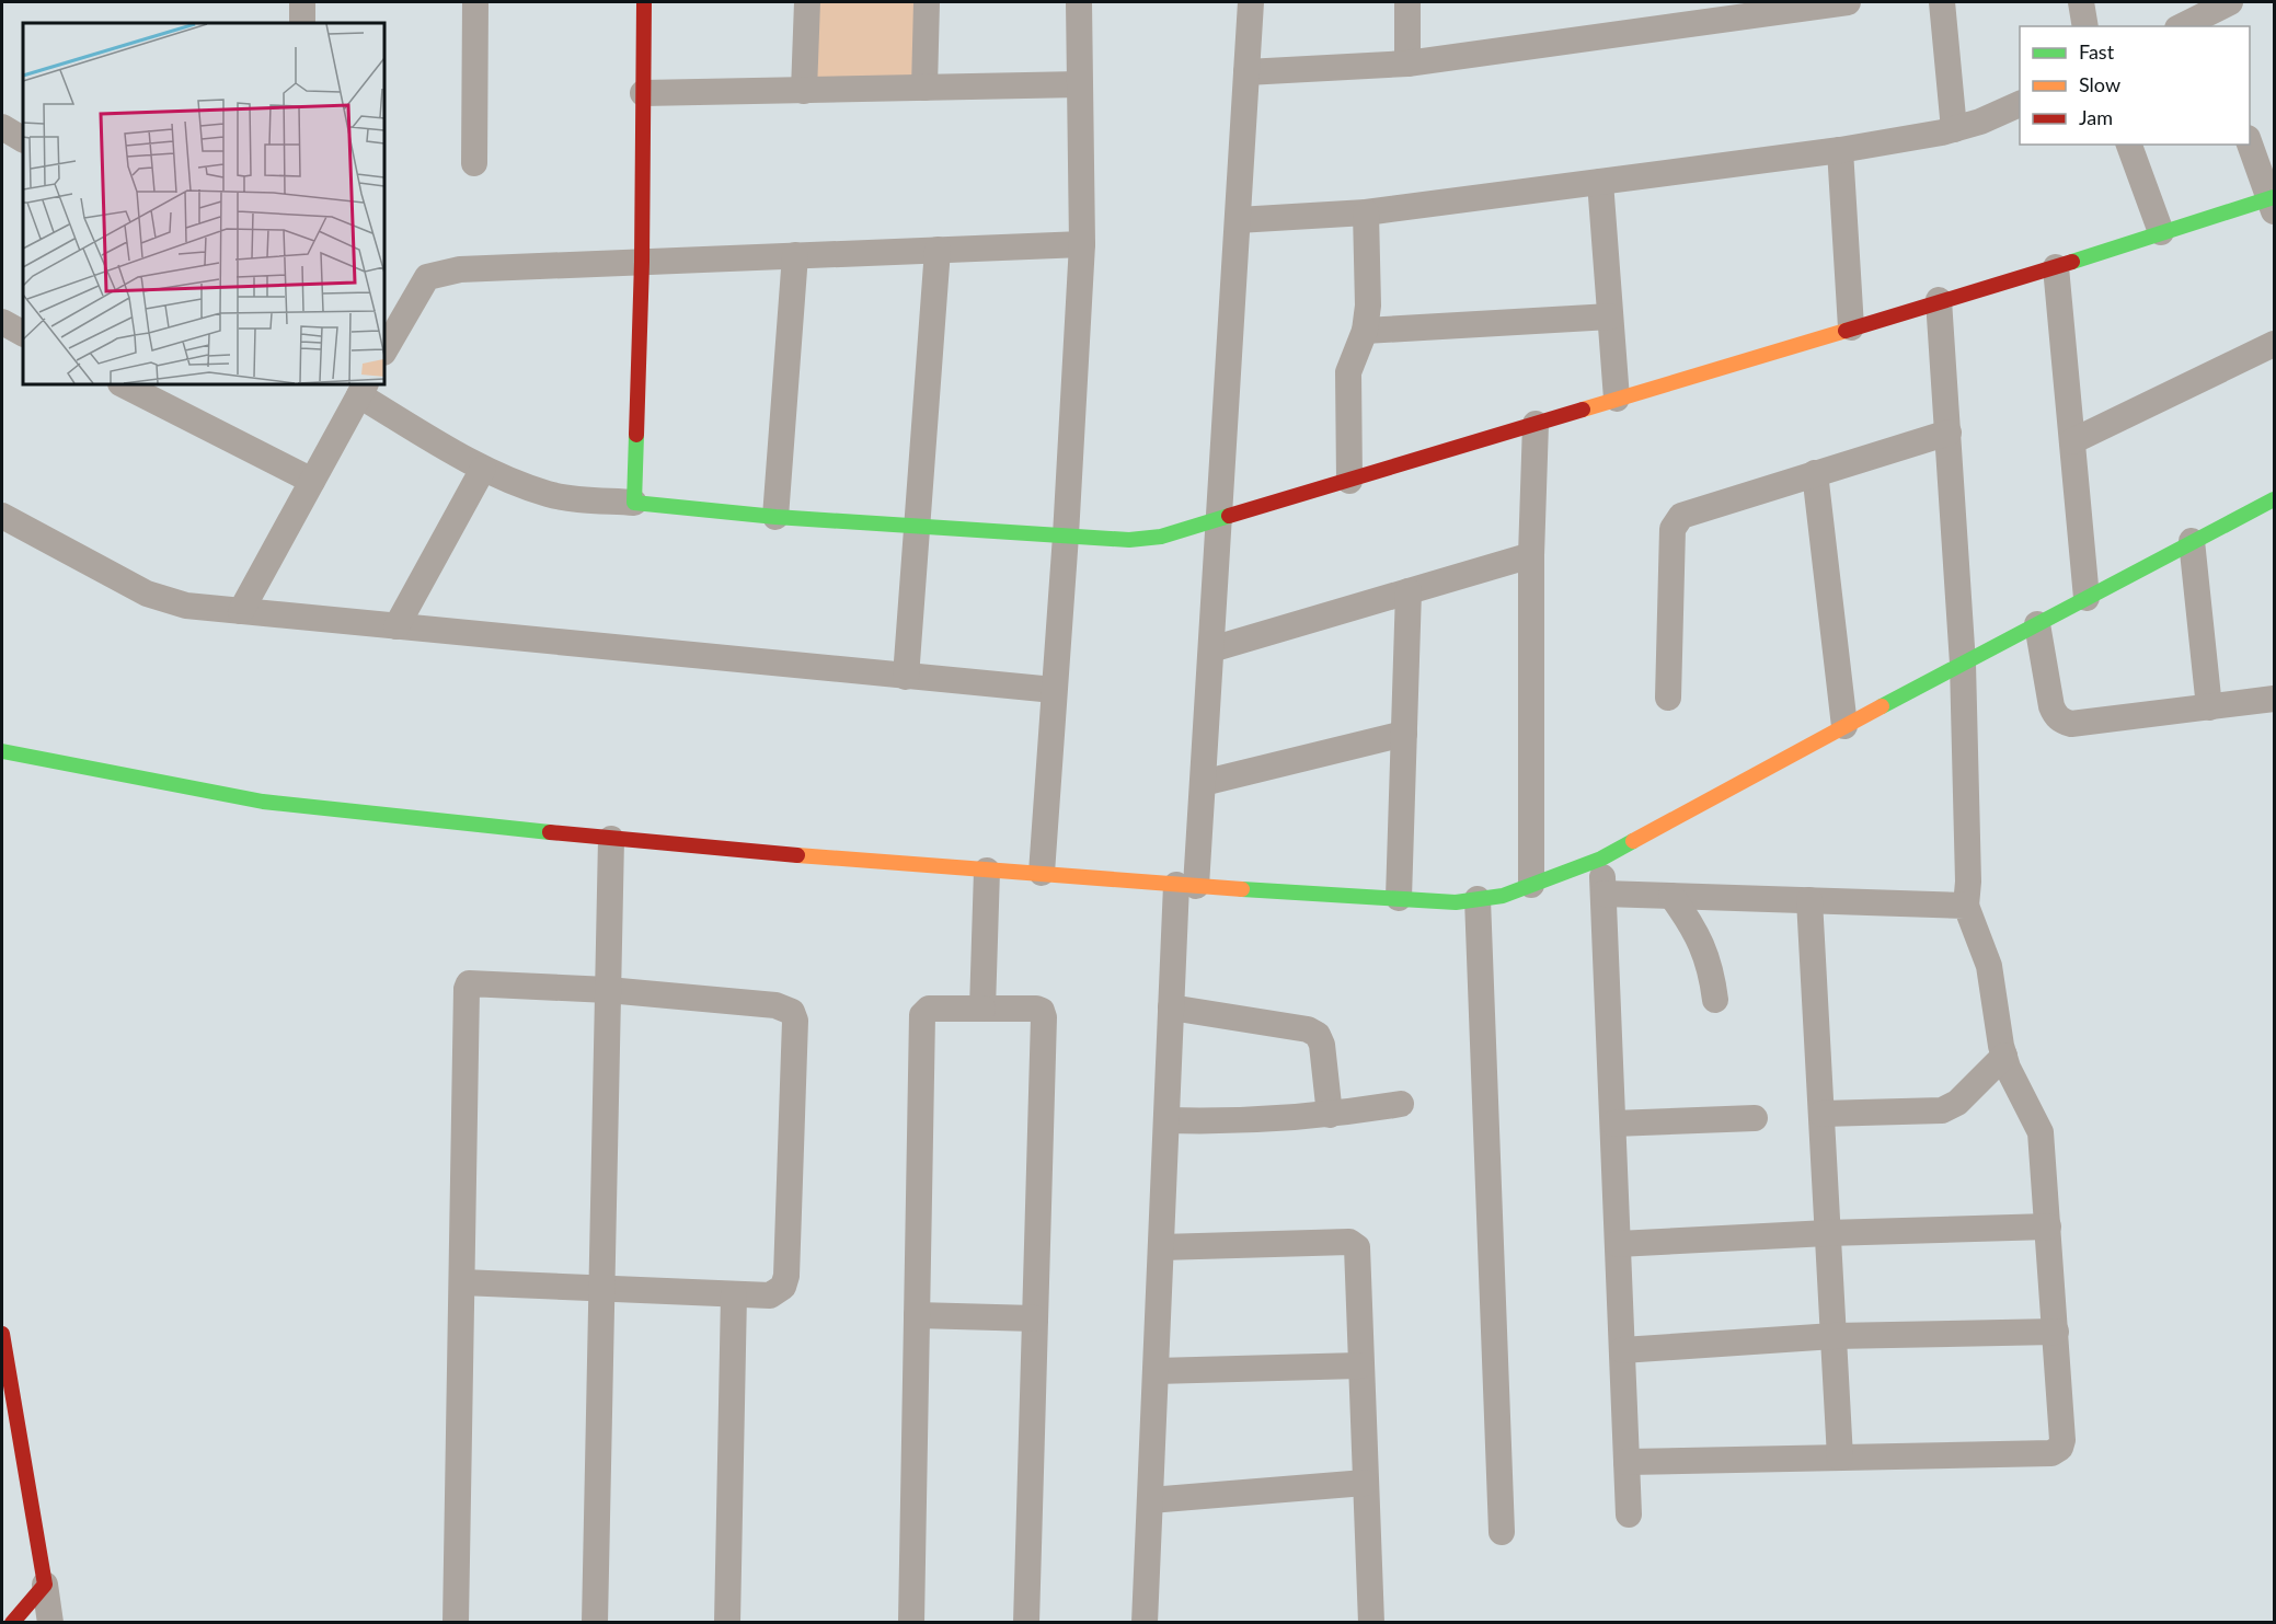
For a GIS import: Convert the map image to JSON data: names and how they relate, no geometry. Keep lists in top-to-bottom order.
{
  "legend": ["Fast", "Slow", "Jam"]
}
